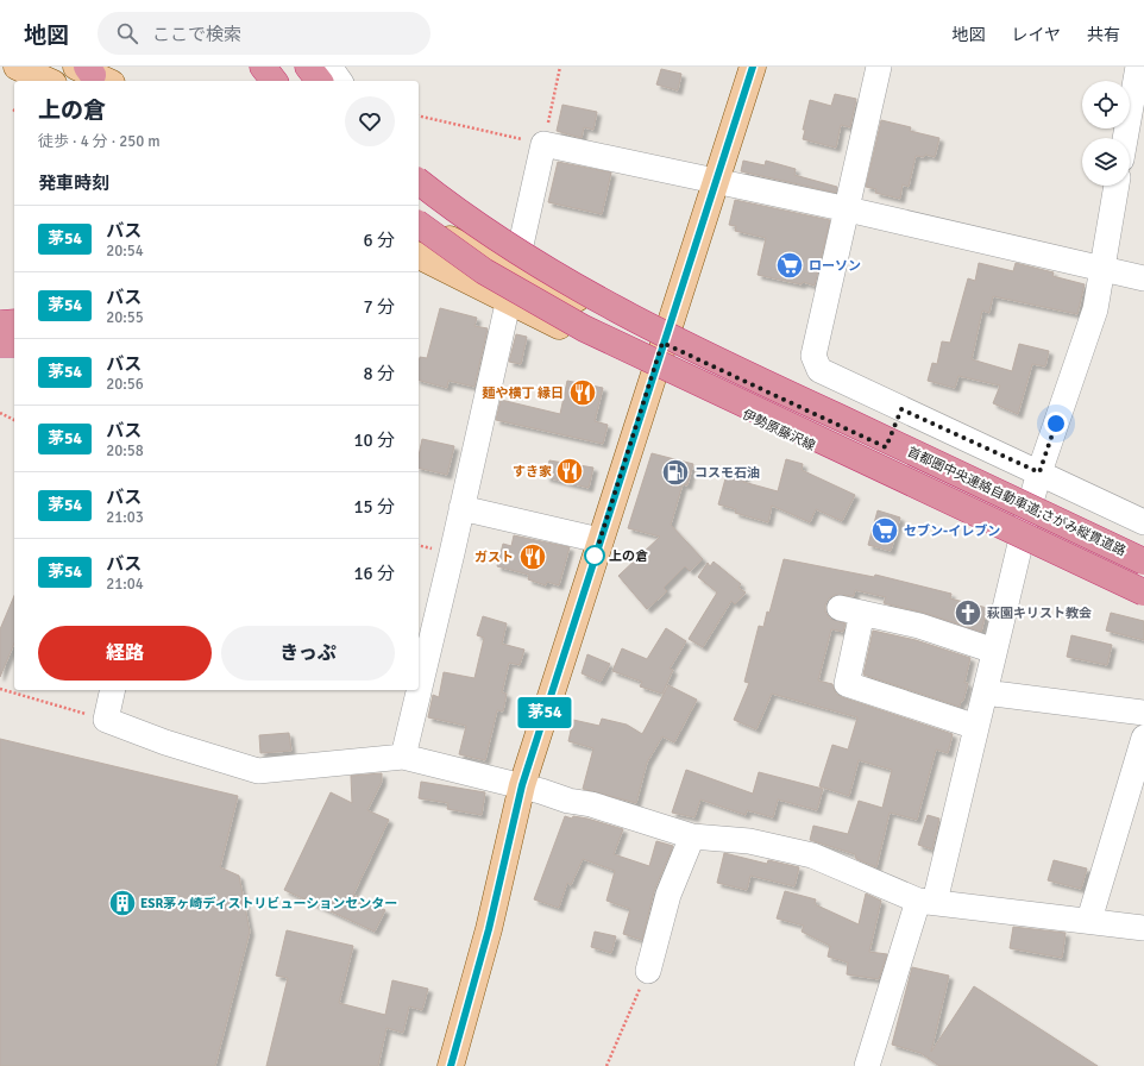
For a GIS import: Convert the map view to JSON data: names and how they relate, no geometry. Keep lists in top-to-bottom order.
{
  "streets": {
    "highway": ["首都圏中央連絡自動車道;さがみ縦貫道路"],
    "main road": ["伊勢原藤沢線"]
  },
  "places": {
    "supermarket": ["ローソン", "セブン-イレブン"],
    "restaurant": ["麺や横丁 縁日", "すき家", "ガスト"],
    "fuel station": ["コスモ石油"],
    "other": ["上の倉"],
    "church": ["萩園キリスト教会"],
    "building": ["ESR茅ヶ崎ディストリビューションセンター"]
  },
  "lines": ["bus line 茅54"],
  "page": {
    "header": "地図",
    "search": "ここで検索",
    "nav": ["地図", "レイヤ", "共有"],
    "on_map": "茅54",
    "heading": [
      ["上の倉", "徒歩 · 4 分 · 250 m"],
      "発車時刻"
    ],
    "list": [
      {
        "mark": "茅54",
        "name": "バス",
        "note": "20:54",
        "value": "6 分"
      },
      {
        "mark": "茅54",
        "name": "バス",
        "note": "20:55",
        "value": "7 分"
      },
      {
        "mark": "茅54",
        "name": "バス",
        "note": "20:56",
        "value": "8 分"
      },
      {
        "mark": "茅54",
        "name": "バス",
        "note": "20:58",
        "value": "10 分"
      },
      {
        "mark": "茅54",
        "name": "バス",
        "note": "21:03",
        "value": "15 分"
      },
      {
        "mark": "茅54",
        "name": "バス",
        "note": "21:04",
        "value": "16 分"
      }
    ],
    "buttons": ["経路", "きっぷ"]
  }
}
